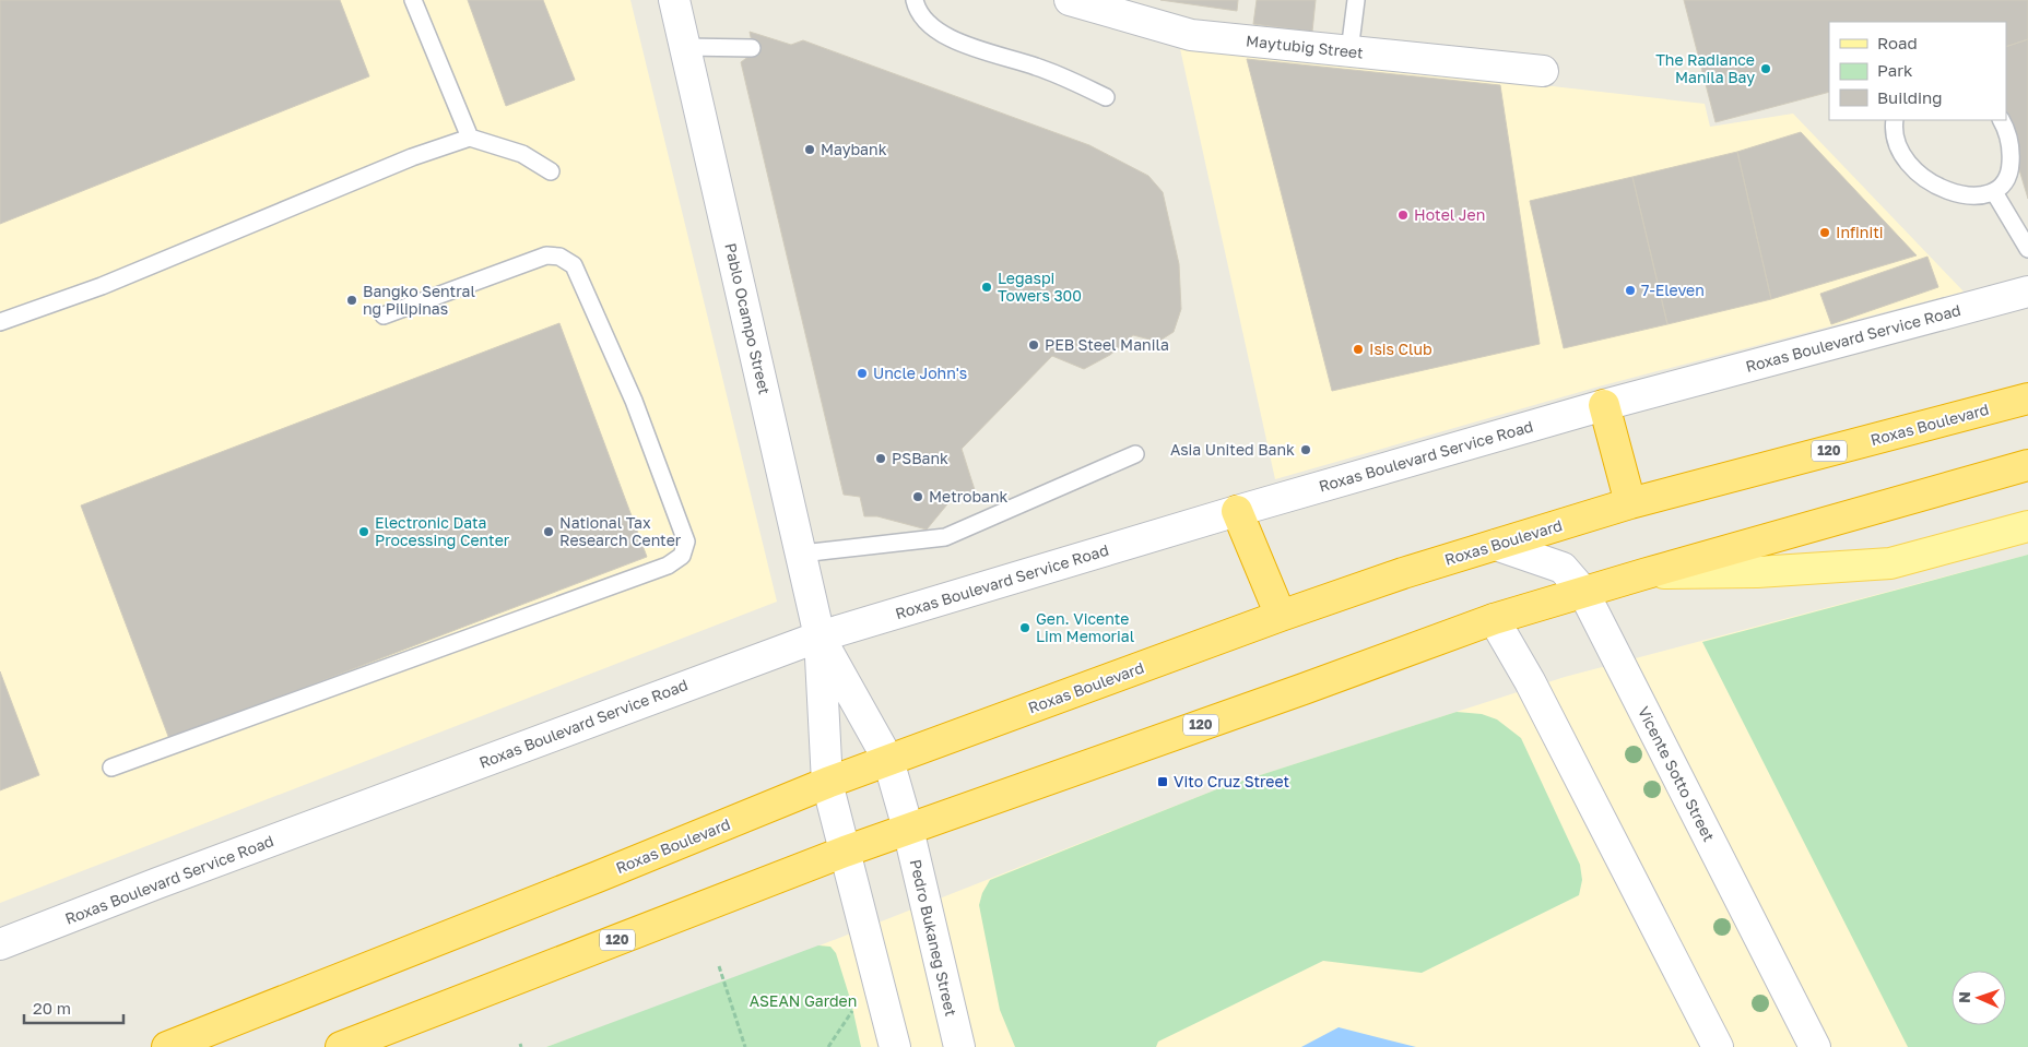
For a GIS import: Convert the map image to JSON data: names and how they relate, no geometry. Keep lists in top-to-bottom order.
{
  "streets": {
    "highway": ["Roxas Boulevard", "120"],
    "street": [
      "Maytubig Street",
      "Pablo Ocampo Street",
      "Roxas Boulevard Service Road",
      "Vicente Sotto Street",
      "Pedro Bukaneg Street"
    ]
  },
  "crossings": [
    ["Pablo Ocampo Street", "Roxas Boulevard Service Road"],
    ["Pablo Ocampo Street", "Roxas Boulevard"],
    ["Pablo Ocampo Street", "120"],
    ["Pablo Ocampo Street", "Pedro Bukaneg Street"],
    ["Roxas Boulevard", "Vicente Sotto Street"],
    ["120", "Vicente Sotto Street"],
    ["120", "Pedro Bukaneg Street"]
  ],
  "parks": ["ASEAN Garden"],
  "places": {
    "other": [
      "The Radiance Manila Bay",
      "Maybank",
      "Hotel Jen",
      "Infiniti",
      "Legaspi Towers 300",
      "7-Eleven",
      "Bangko Sentral ng Pilipinas",
      "PEB Steel Manila",
      "Isis Club",
      "Uncle John's",
      "Asia United Bank",
      "PSBank",
      "Metrobank",
      "Electronic Data Processing Center",
      "National Tax Research Center",
      "Gen. Vicente Lim Memorial"
    ],
    "transit": ["Vito Cruz Street"]
  },
  "legend": ["Road", "Park", "Building"],
  "scale_bar": "20 m",
  "north": "left"
}
